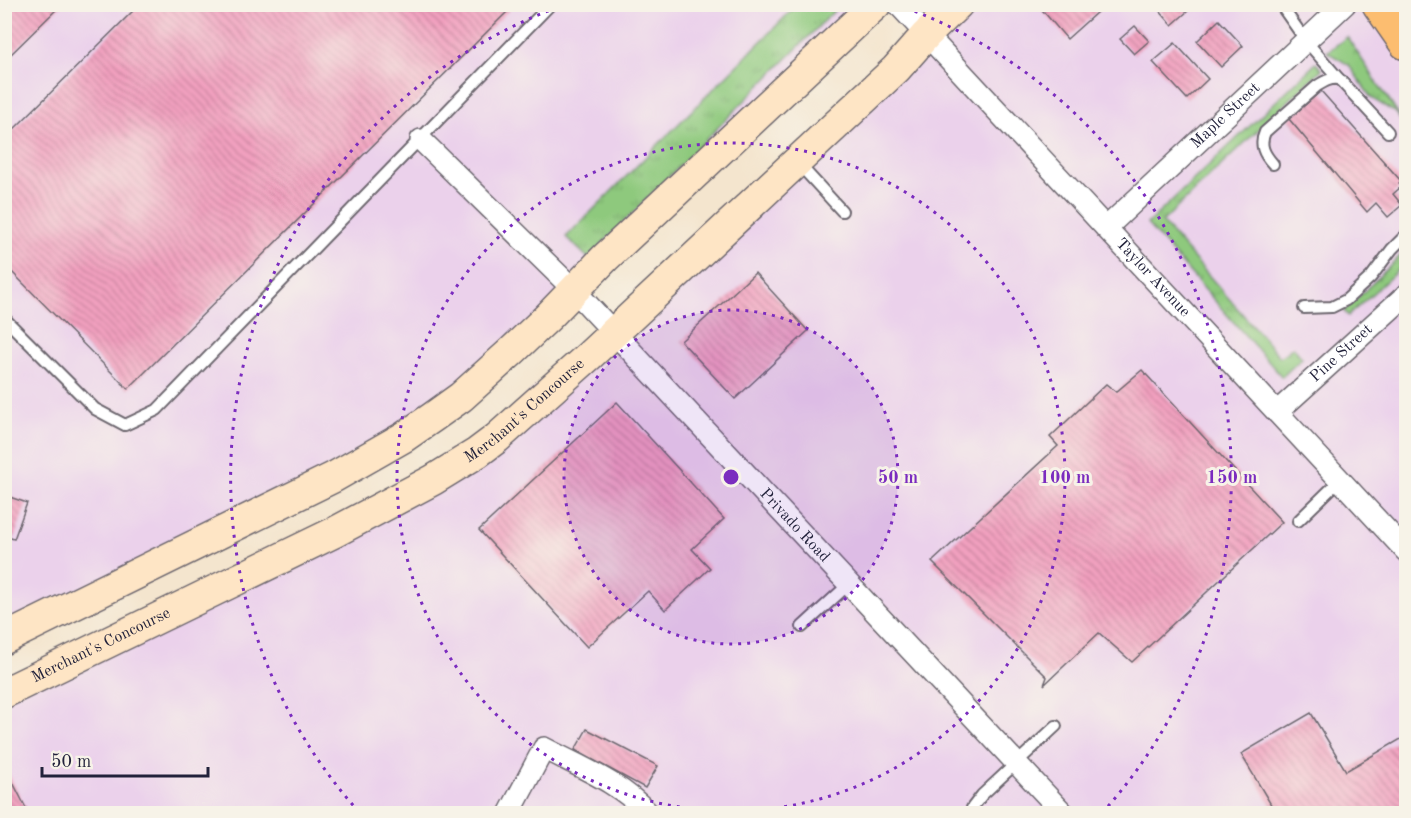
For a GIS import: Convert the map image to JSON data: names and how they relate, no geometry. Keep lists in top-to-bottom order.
{
  "streets": {
    "street": [
      "Maple Street",
      "Taylor Avenue",
      "Pine Street",
      "Merchant's Concourse",
      "Privado Road"
    ]
  },
  "crossings": [
    ["Maple Street", "Taylor Avenue"],
    ["Taylor Avenue", "Pine Street"],
    ["Taylor Avenue", "Merchant's Concourse"],
    ["Merchant's Concourse", "Privado Road"]
  ],
  "scale_bar": "50 m",
  "rings": ["50 m", "100 m", "150 m"]
}
